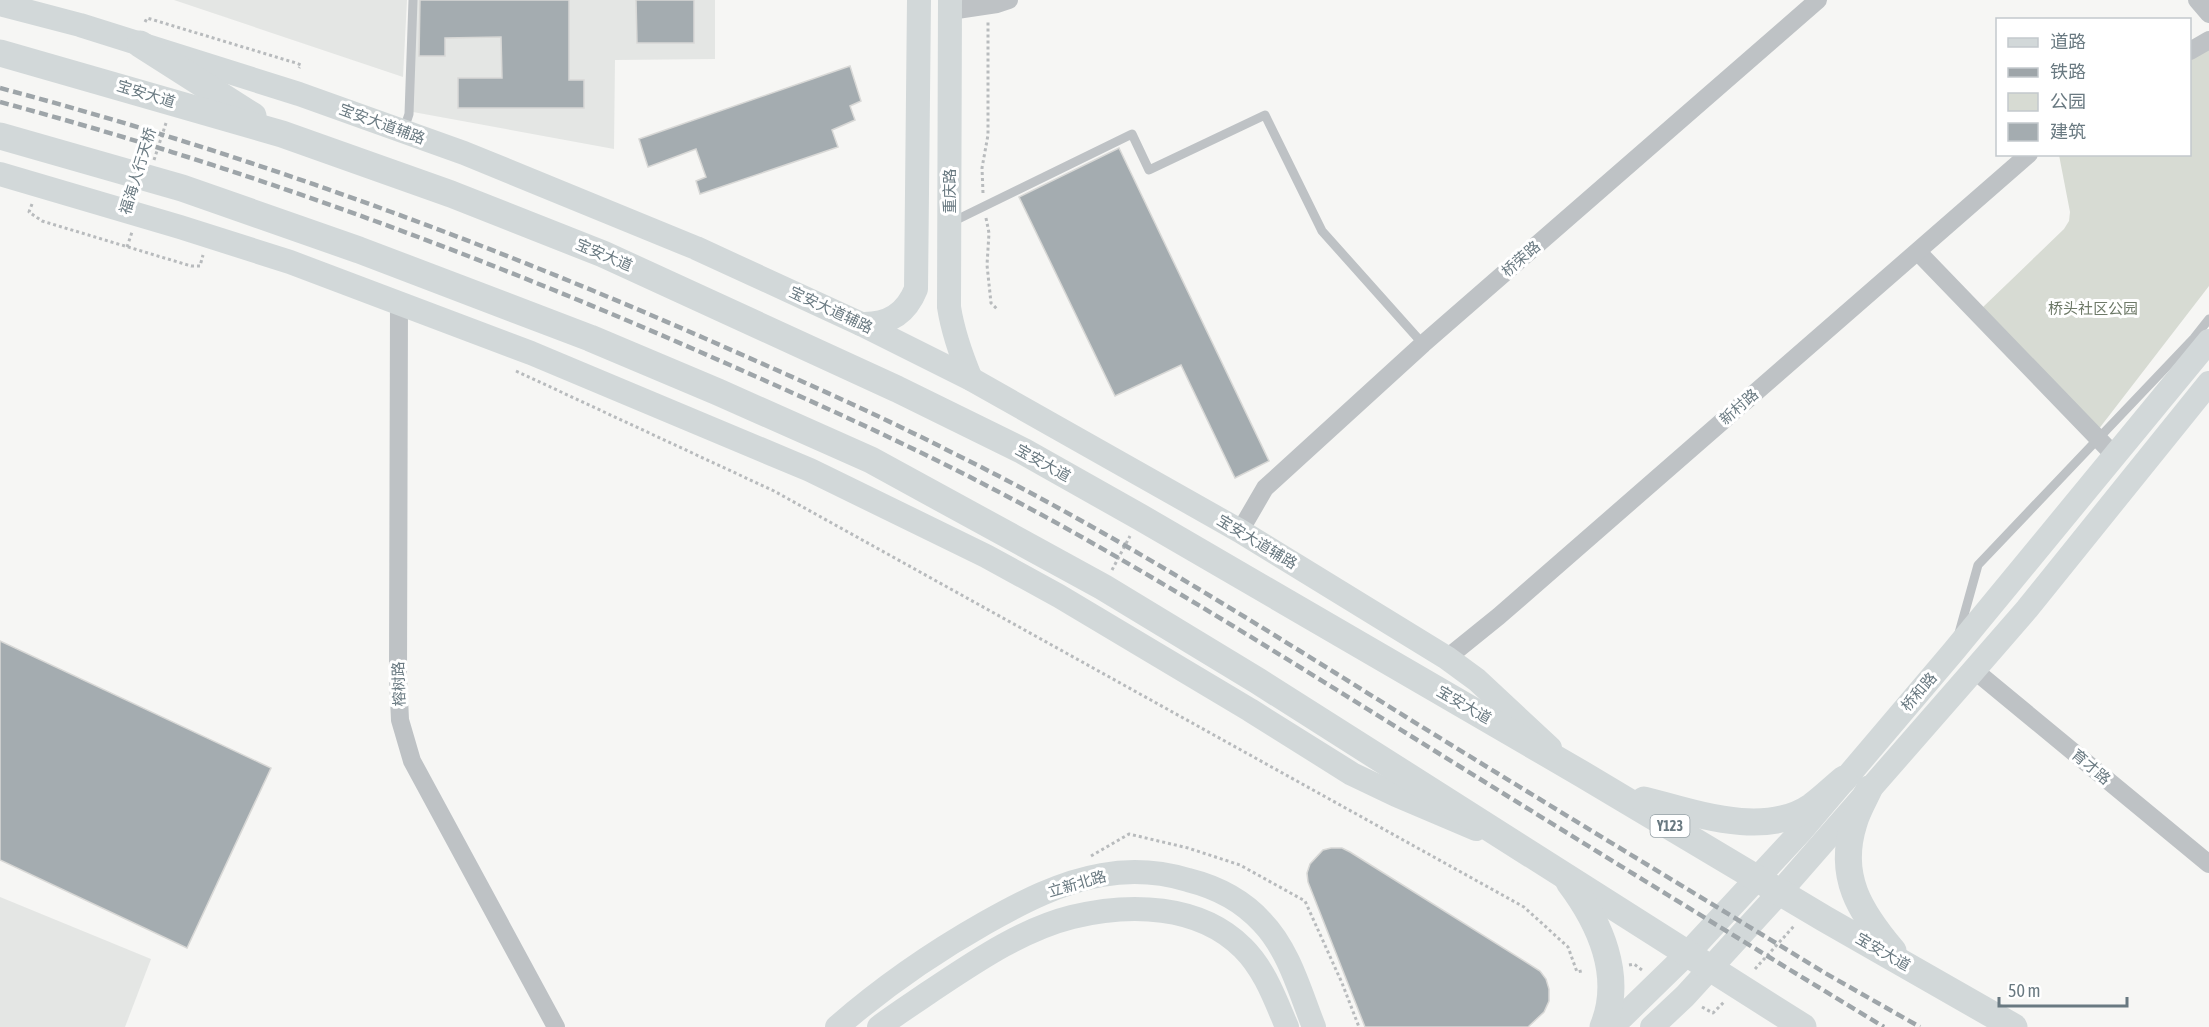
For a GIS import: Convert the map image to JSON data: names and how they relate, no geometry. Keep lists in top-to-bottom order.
{
  "streets": {
    "main road": [
      "宝安大道",
      "宝安大道辅路",
      "重庆路",
      "桥和路",
      "Y123",
      "立新北路"
    ],
    "street": [
      "桥荣路",
      "新村路",
      "榕树路",
      "育才路"
    ],
    "path": ["福海人行天桥"]
  },
  "crossings": [
    ["宝安大道", "宝安大道辅路"],
    ["宝安大道", "桥和路"],
    ["宝安大道辅路", "重庆路"],
    ["宝安大道辅路", "桥荣路"],
    ["宝安大道辅路", "新村路"],
    ["桥和路", "育才路"]
  ],
  "parks": ["桥头社区公园"],
  "legend": [
    "道路",
    "铁路",
    "公园",
    "建筑"
  ],
  "scale_bar": "50 m"
}
